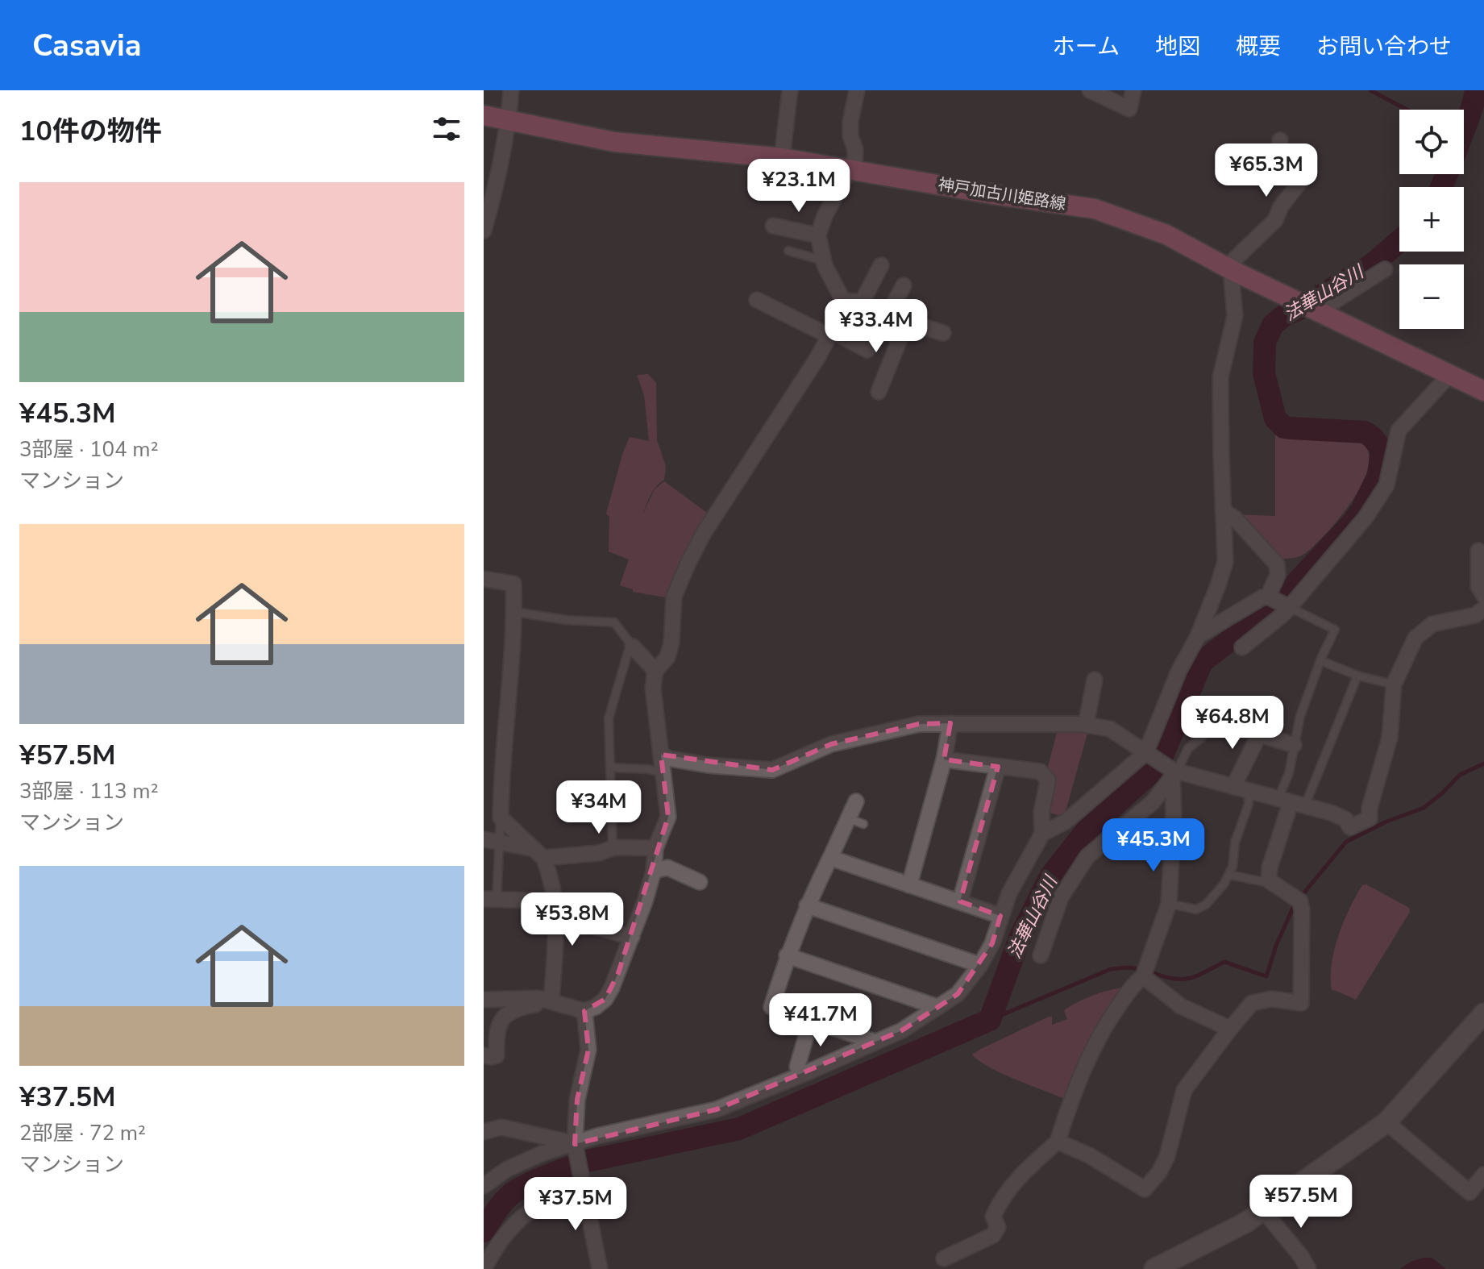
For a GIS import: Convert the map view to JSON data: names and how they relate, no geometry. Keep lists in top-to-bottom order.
{
  "streets": {
    "main road": ["神戸加古川姫路線"]
  },
  "water": ["法華山谷川"],
  "page": {
    "header": "Casavia",
    "nav": [
      "ホーム",
      "地図",
      "概要",
      "お問い合わせ"
    ],
    "heading": "10件の物件",
    "map_buttons": ["+", "−"],
    "price": [
      "¥65.3M",
      "¥23.1M",
      "¥33.4M",
      "¥64.8M",
      "¥34M",
      "¥45.3M",
      "¥53.8M",
      "¥41.7M",
      "¥57.5M",
      "¥37.5M"
    ],
    "list": [
      {
        "name": "¥45.3M",
        "note": "3部屋 · 104 m² · マンション"
      },
      {
        "name": "¥57.5M",
        "note": "3部屋 · 113 m² · マンション"
      },
      {
        "name": "¥37.5M",
        "note": "2部屋 · 72 m² · マンション"
      }
    ]
  }
}
